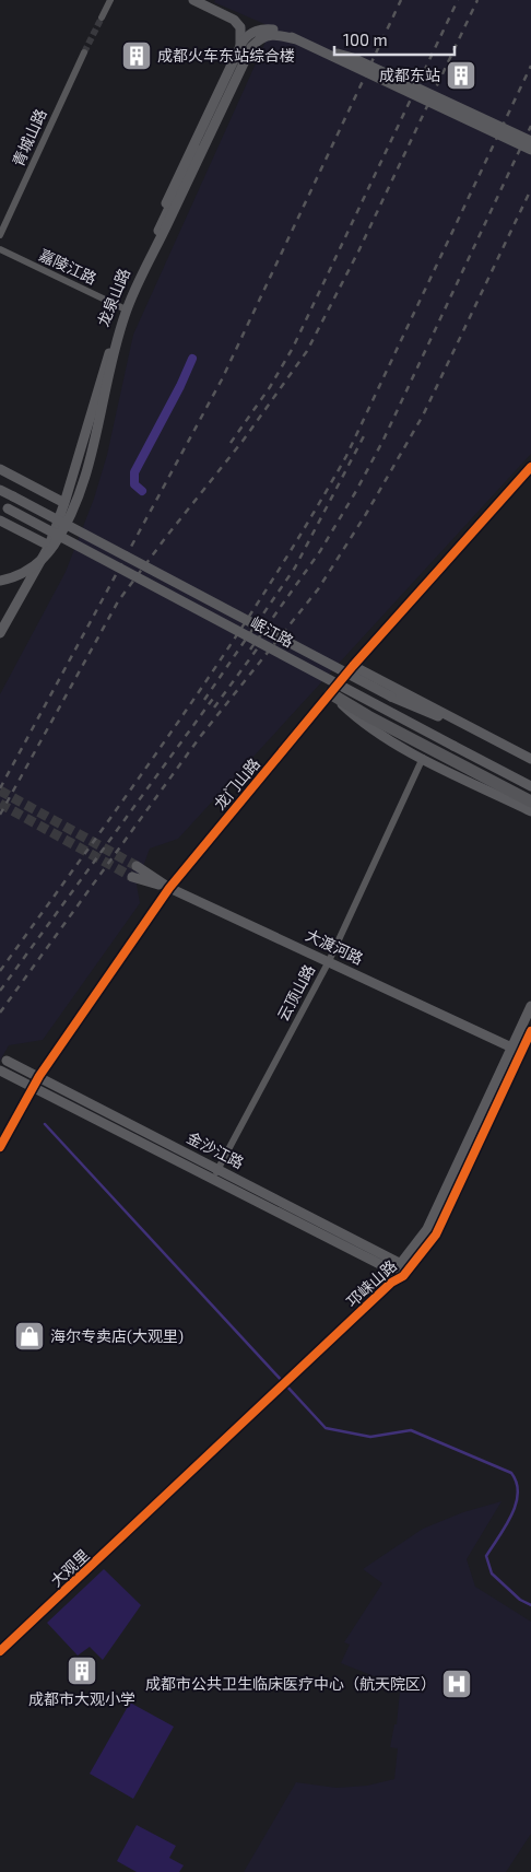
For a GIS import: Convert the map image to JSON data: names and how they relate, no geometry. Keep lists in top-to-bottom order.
{
  "streets": {
    "street": [
      "青城山路",
      "嘉陵江路",
      "龙泉山路",
      "岷江路",
      "龙门山路",
      "大渡河路",
      "云顶山路",
      "金沙江路",
      "邛崃山路",
      "大观里"
    ]
  },
  "crossings": [
    ["嘉陵江路", "龙泉山路"],
    ["龙门山路", "大渡河路"],
    ["龙门山路", "金沙江路"],
    ["大渡河路", "云顶山路"],
    ["大渡河路", "邛崃山路"],
    ["云顶山路", "金沙江路"],
    ["金沙江路", "邛崃山路"],
    ["邛崃山路", "大观里"]
  ],
  "places": {
    "building": ["成都火车东站综合楼", "成都东站", "成都市大观小学"],
    "shop": ["海尔专卖店(大观里)"],
    "hospital": ["成都市公共卫生临床医疗中心（航天院区）"]
  },
  "scale_bar": "100 m"
}
